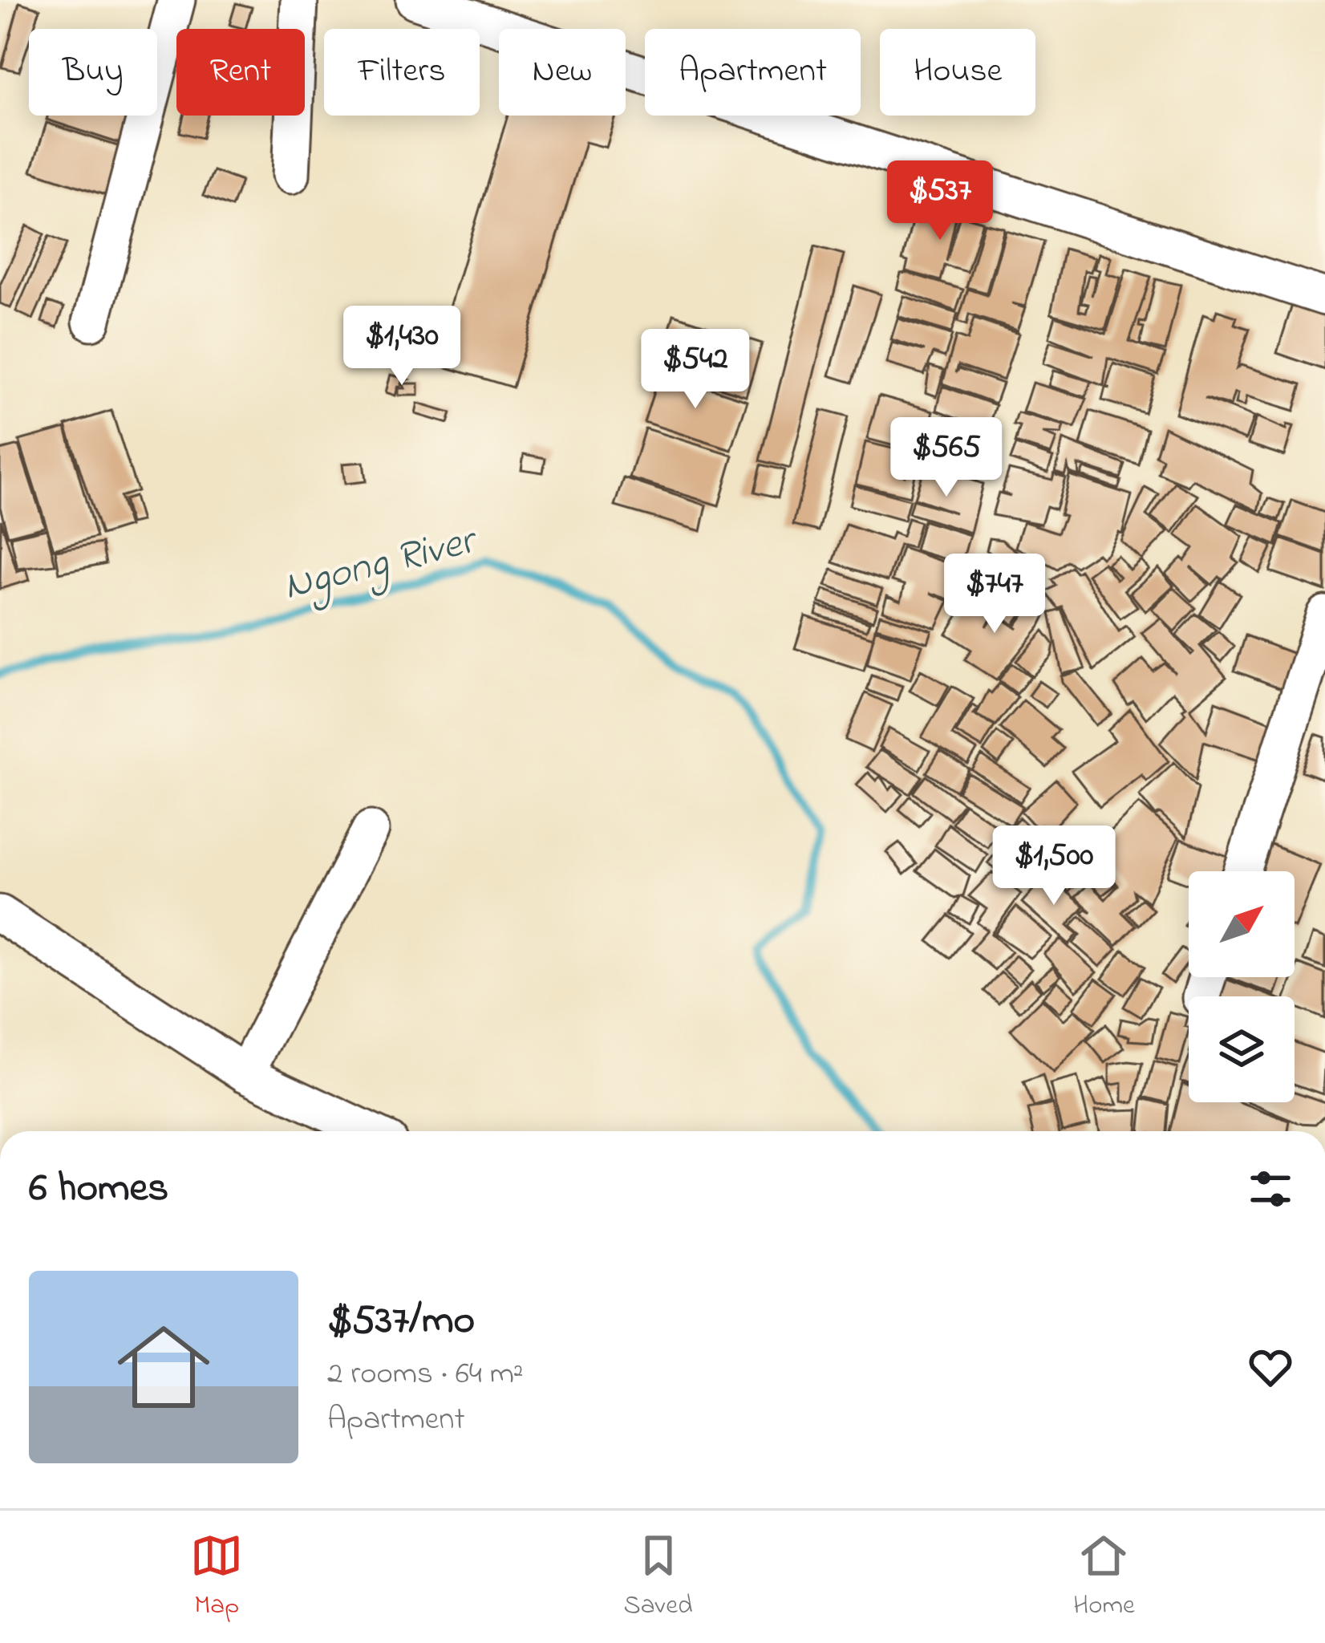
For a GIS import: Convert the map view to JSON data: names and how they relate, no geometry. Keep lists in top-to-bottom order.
{
  "water": ["Ngong River"],
  "north": "top right",
  "page": {
    "chip": [
      "Buy",
      "Rent",
      "Filters",
      "New",
      "Apartment",
      "House"
    ],
    "price": [
      "$537",
      "$1,430",
      "$542",
      "$565",
      "$747",
      "$1,500"
    ],
    "heading": "6 homes",
    "list": [
      {
        "name": "$537/mo",
        "note": "2 rooms · 64 m² · Apartment"
      }
    ],
    "tabs": ["Map", "Saved", "Home"]
  }
}
